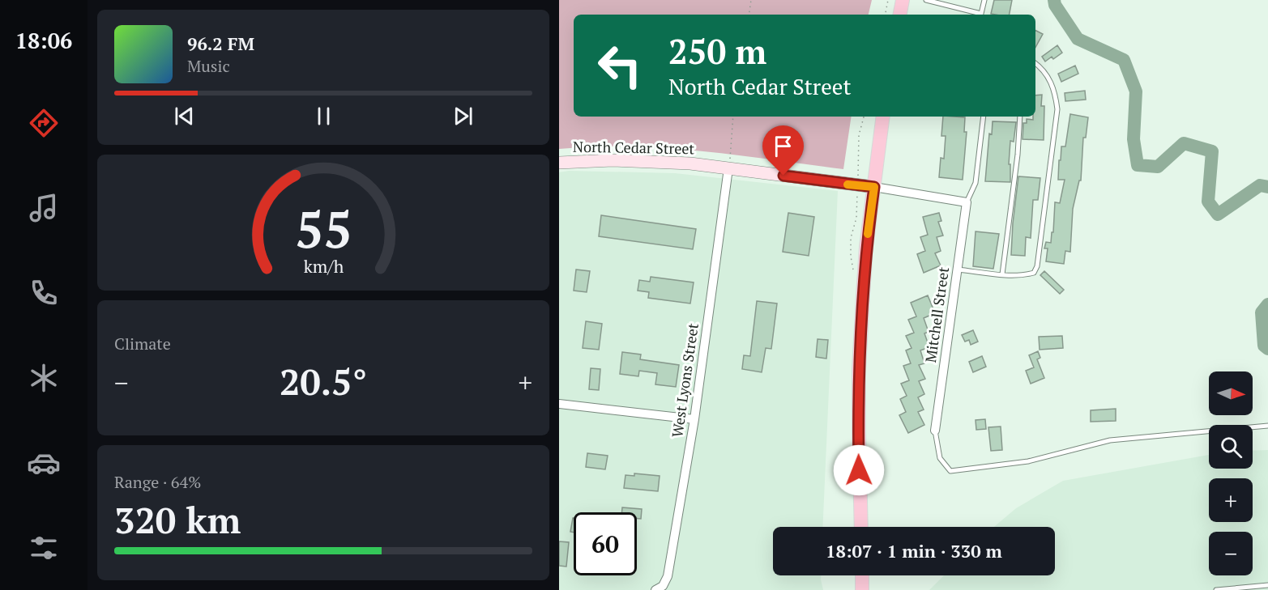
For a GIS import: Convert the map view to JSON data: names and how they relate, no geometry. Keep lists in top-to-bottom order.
{
  "streets": {
    "street": ["North Cedar Street", "Mitchell Street", "West Lyons Street"]
  },
  "crossings": [
    ["North Cedar Street", "Mitchell Street"],
    ["North Cedar Street", "West Lyons Street"]
  ],
  "north": "right",
  "page": {
    "tabs": "18:06",
    "turn": ["250 m", "North Cedar Street"],
    "song": ["96.2 FM", "Music"],
    "tile": [
      "Climate",
      ["Range · 64%", "320 km"]
    ],
    "heat": ["−", "20.5°", "+"],
    "map_buttons": ["+", "−"],
    "limit": "60",
    "trip": "18:07 · 1 min · 330 m",
    "gauge": ["55", "km/h"]
  }
}
